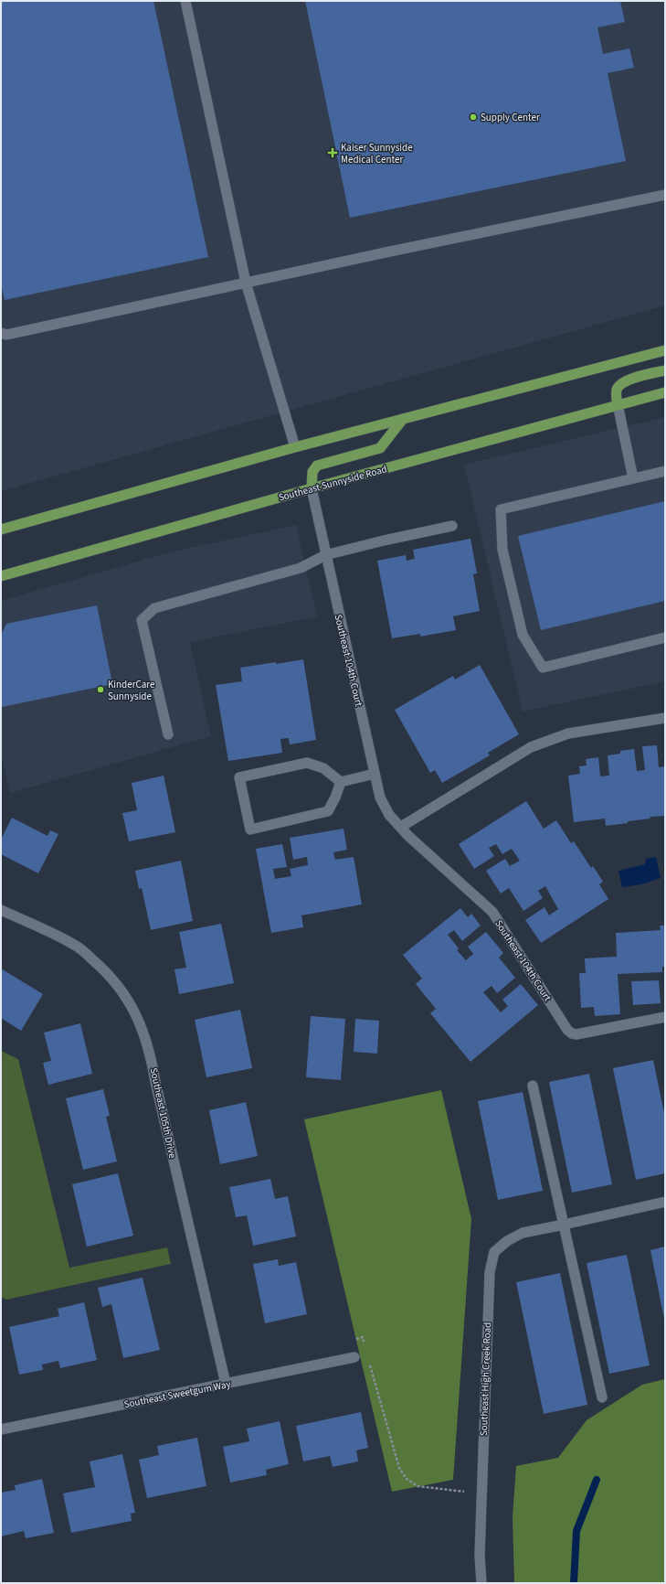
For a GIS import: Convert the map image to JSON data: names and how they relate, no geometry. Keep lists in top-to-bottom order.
{
  "streets": {
    "main road": ["Southeast Sunnyside Road"],
    "street": [
      "Southeast 104th Court",
      "Southeast 105th Drive",
      "Southeast High Creek Road",
      "Southeast Sweetgum Way"
    ]
  },
  "crossings": [
    ["Southeast Sunnyside Road", "Southeast 104th Court"],
    ["Southeast 105th Drive", "Southeast Sweetgum Way"]
  ],
  "places": {
    "other": ["Supply Center", "KinderCare Sunnyside"],
    "health": ["Kaiser Sunnyside Medical Center"]
  }
}
